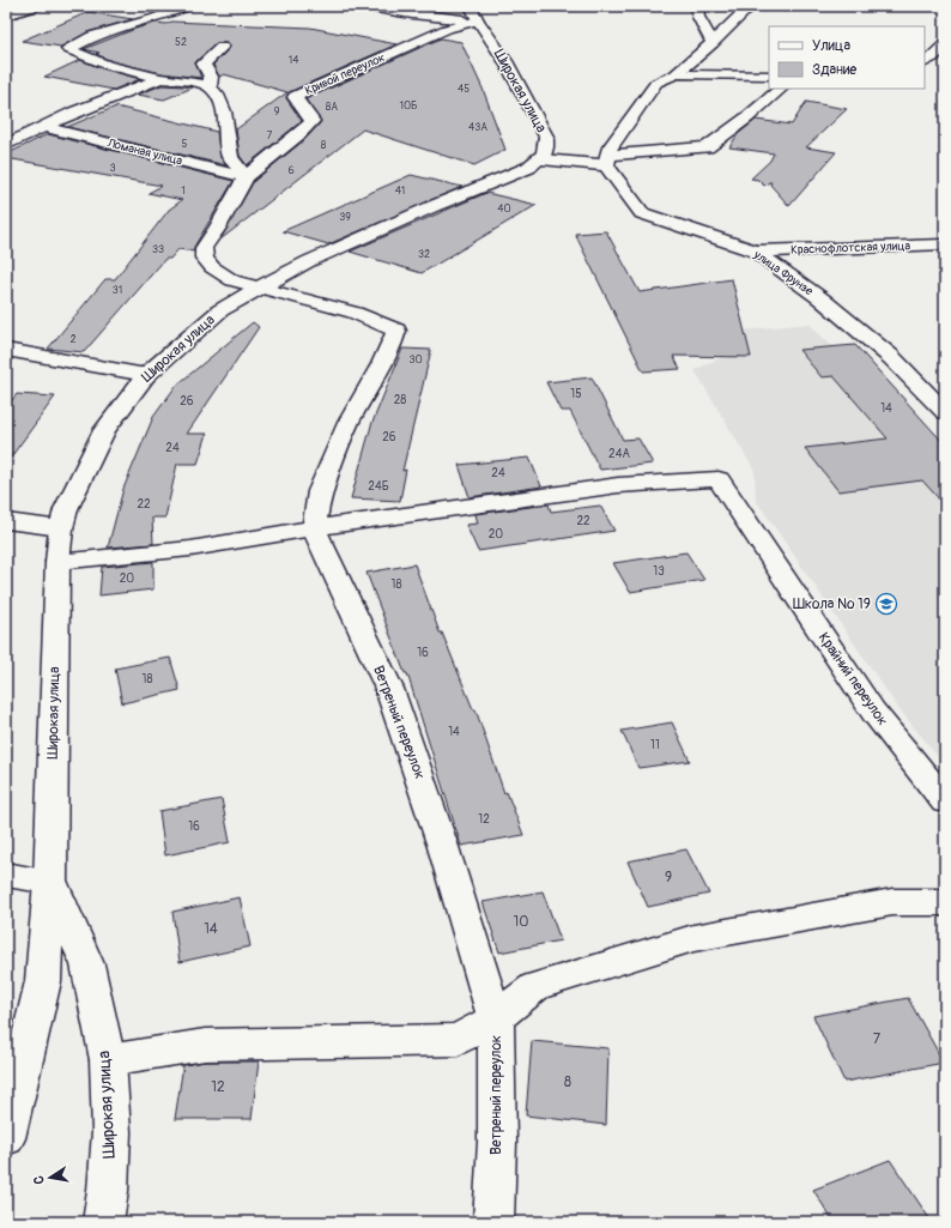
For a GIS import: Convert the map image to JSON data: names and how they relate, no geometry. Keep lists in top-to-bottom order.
{
  "streets": {
    "street": [
      "Кривой переулок",
      "Широкая улица",
      "Ломаная улица",
      "Краснофлотская улица",
      "улица Фрунзе",
      "Крайний переулок",
      "Ветреный переулок"
    ]
  },
  "crossings": [
    ["Кривой переулок", "Широкая улица"],
    ["Кривой переулок", "Ломаная улица"],
    ["Краснофлотская улица", "улица Фрунзе"],
    ["Крайний переулок", "Ветреный переулок"]
  ],
  "places": {
    "school or university": ["Школа № 19"]
  },
  "house_numbers": [
    "52",
    "14",
    "45",
    "10Б",
    "8А",
    "9",
    "43А",
    "7",
    "5",
    "8",
    "3",
    "6",
    "1",
    "41",
    "40",
    "39",
    "33",
    "32",
    "31",
    "2",
    "30",
    "15",
    "28",
    "26",
    "14",
    "26",
    "24",
    "24А",
    "24",
    "24Б",
    "22",
    "22",
    "20",
    "13",
    "20",
    "18",
    "16",
    "18",
    "14",
    "11",
    "12",
    "16",
    "9",
    "10",
    "14",
    "7",
    "8",
    "12"
  ],
  "legend": ["Улица", "Здание"],
  "north": "left"
}
